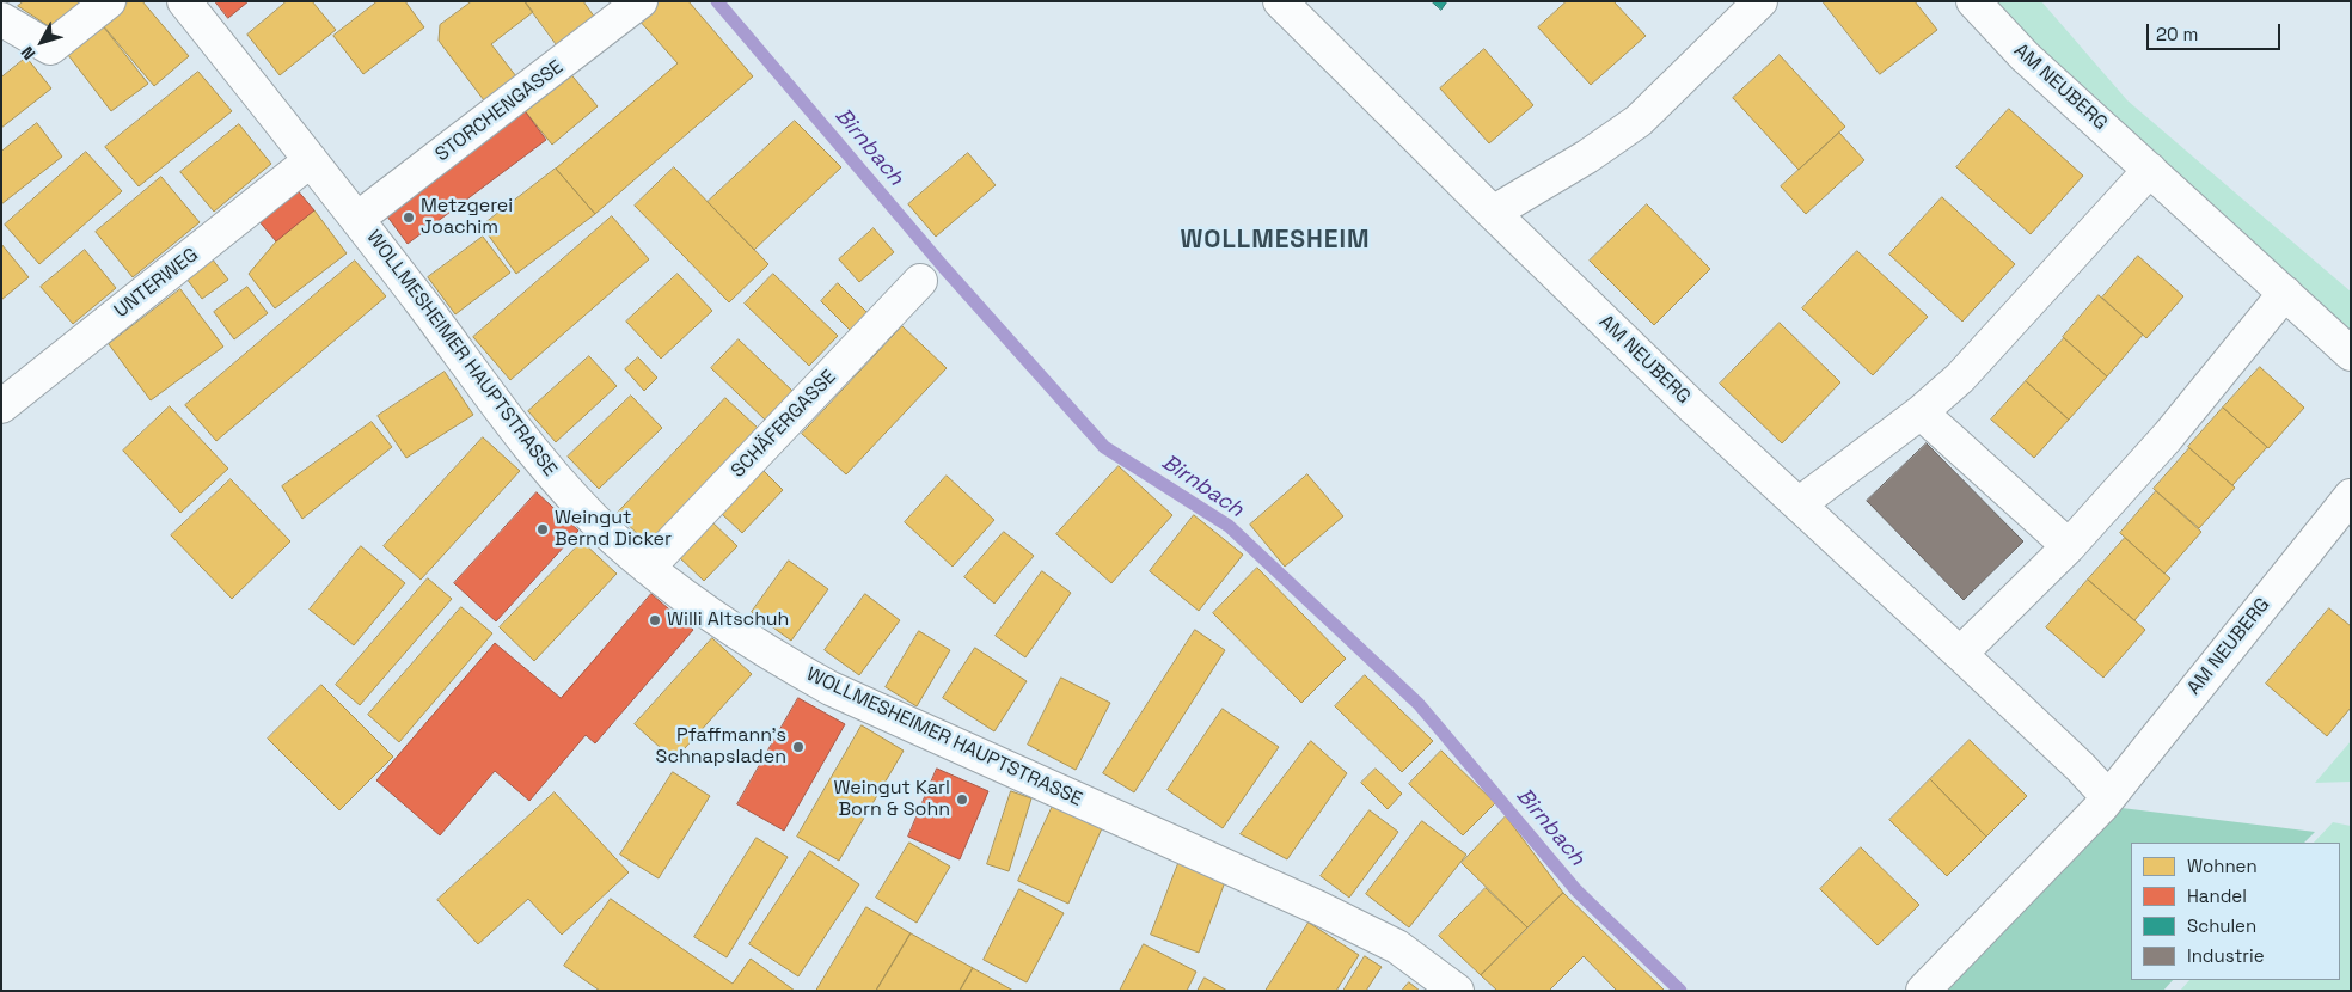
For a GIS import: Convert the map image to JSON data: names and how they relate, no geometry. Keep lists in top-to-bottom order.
{
  "streets": {
    "street": [
      "AM NEUBERG",
      "STORCHENGASSE",
      "UNTERWEG",
      "WOLLMESHEIMER HAUPTSTRASSE",
      "SCHÄFERGASSE"
    ]
  },
  "crossings": [
    ["STORCHENGASSE", "WOLLMESHEIMER HAUPTSTRASSE"],
    ["UNTERWEG", "WOLLMESHEIMER HAUPTSTRASSE"],
    ["WOLLMESHEIMER HAUPTSTRASSE", "SCHÄFERGASSE"]
  ],
  "districts": ["WOLLMESHEIM"],
  "water": ["Birnbach"],
  "places": [
    "Metzgerei Joachim",
    "Weingut Bernd Dicker",
    "Willi Altschuh",
    "Pfaffmann's Schnapsladen",
    "Weingut Karl Born & Sohn"
  ],
  "legend": [
    "Wohnen",
    "Handel",
    "Schulen",
    "Industrie"
  ],
  "scale_bar": "20 m",
  "north": "bottom left"
}
